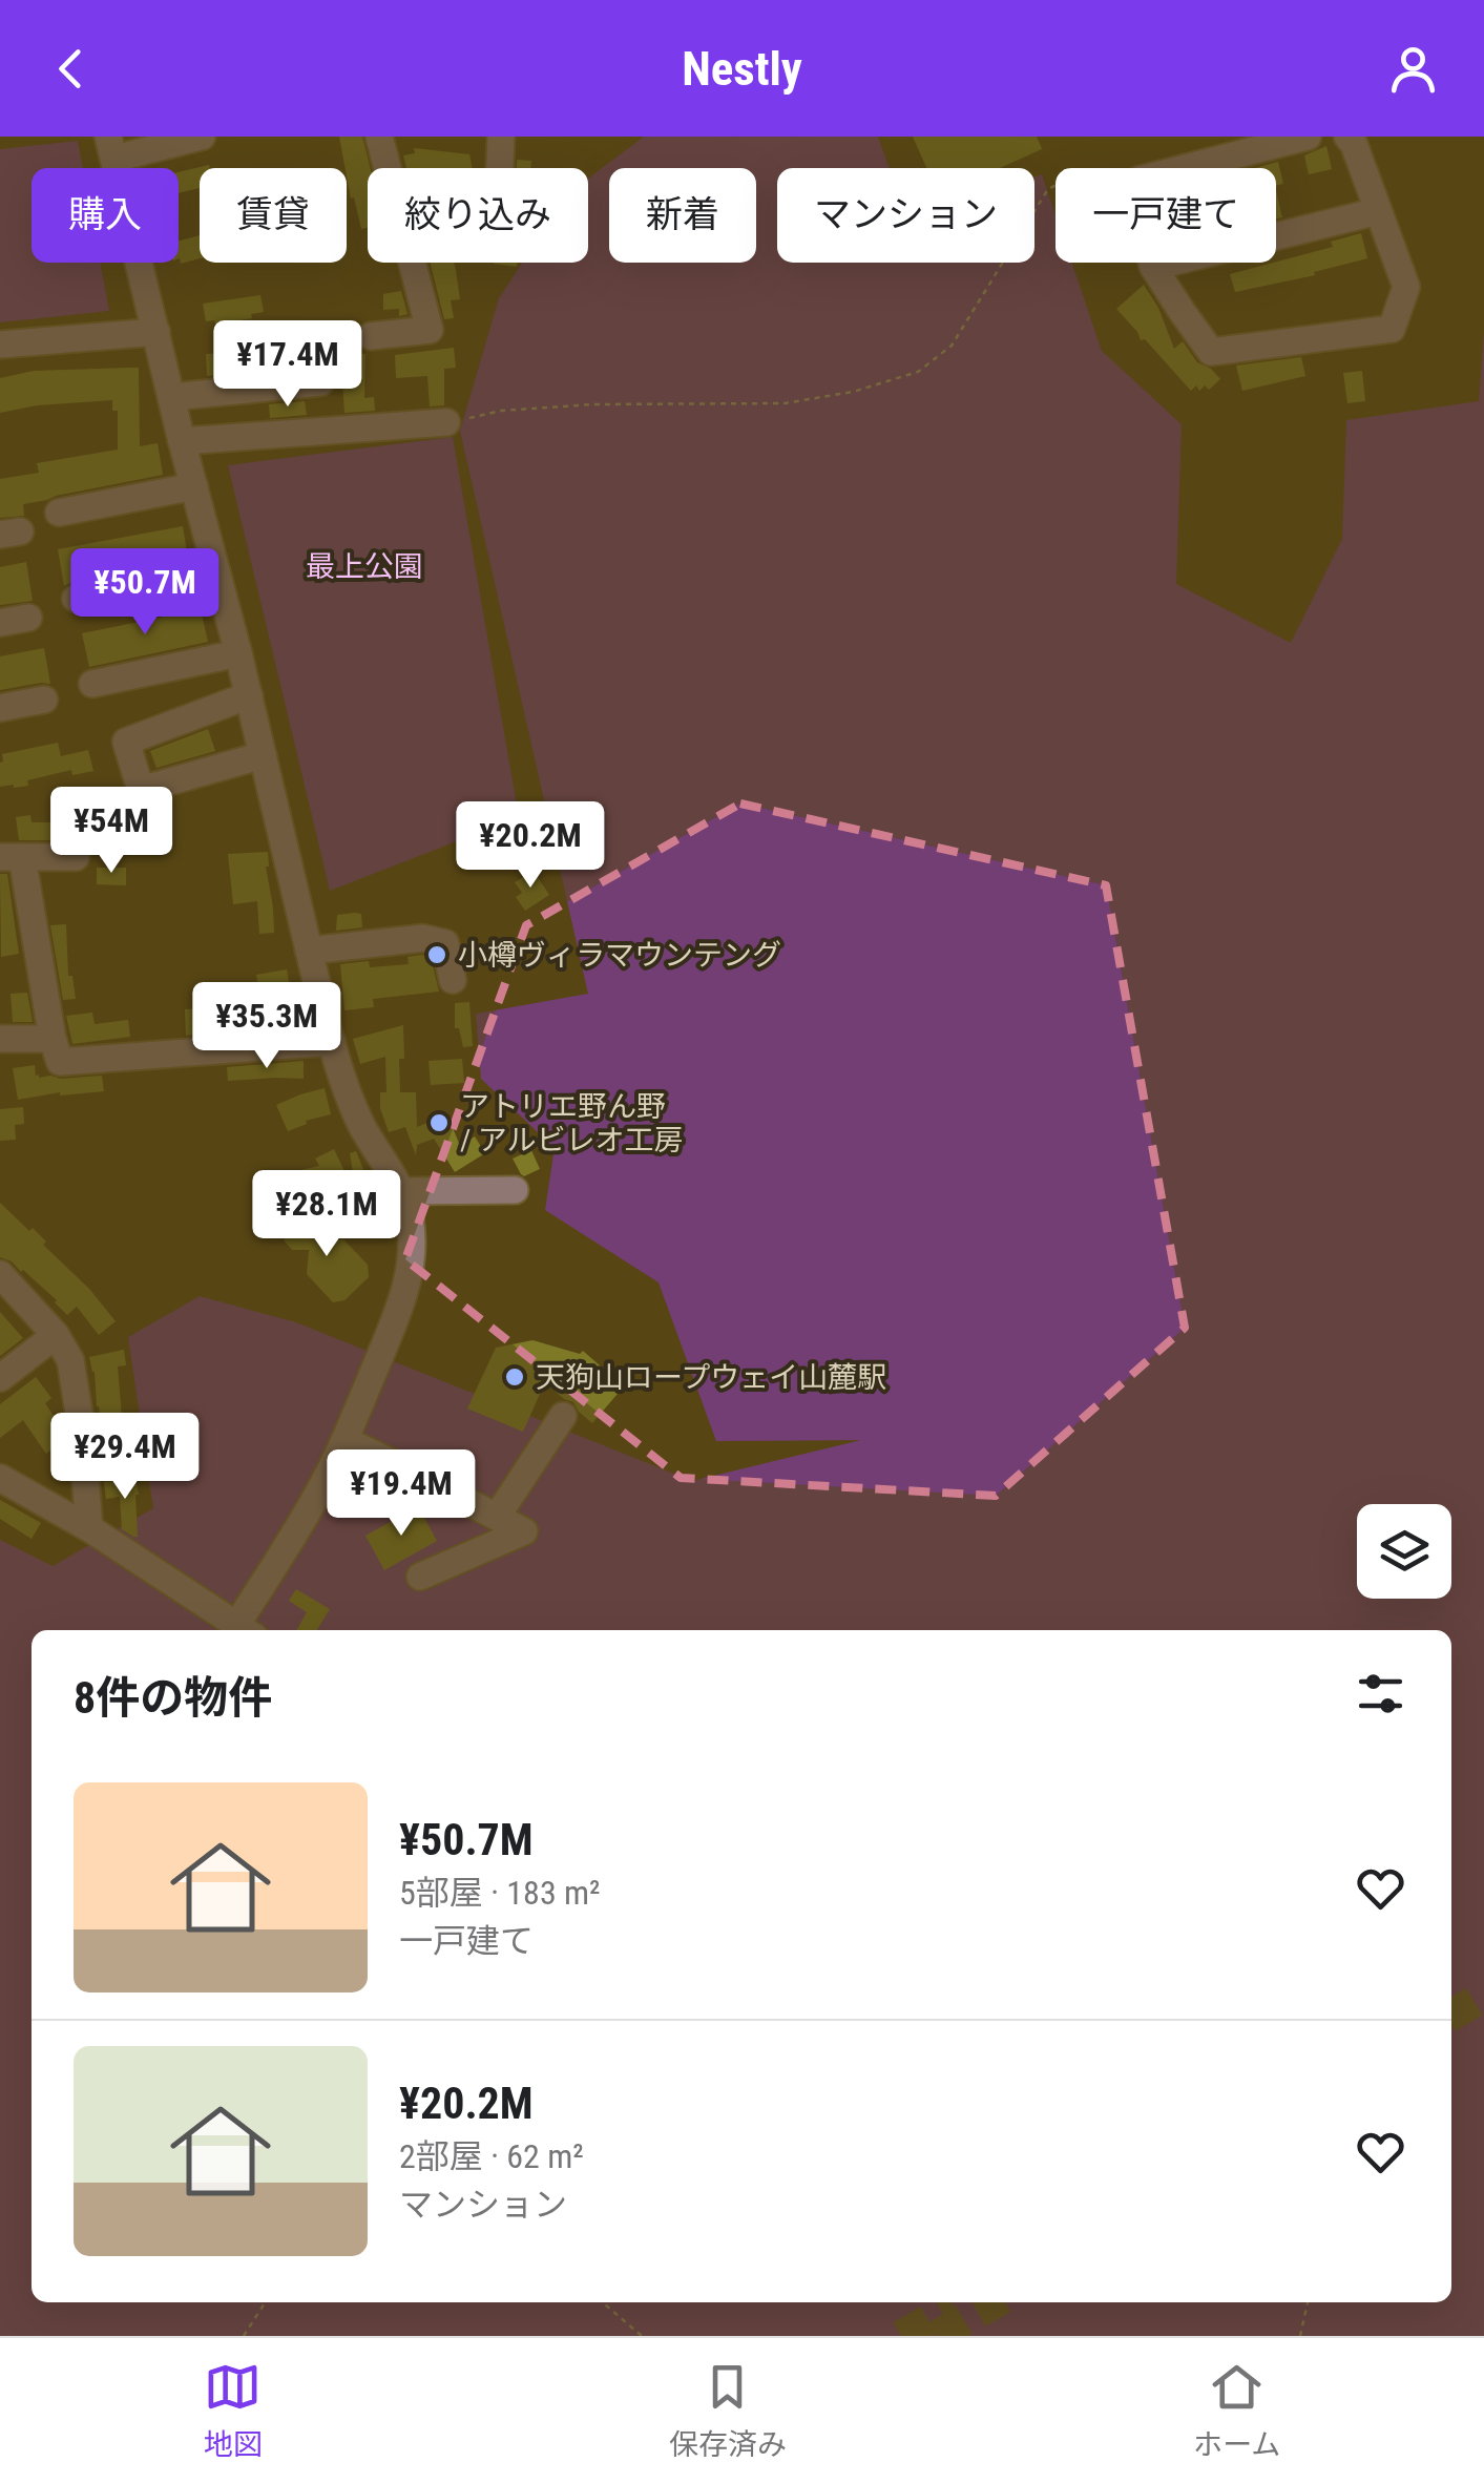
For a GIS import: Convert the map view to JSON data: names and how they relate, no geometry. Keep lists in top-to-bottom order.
{
  "parks": ["最上公園"],
  "places": ["小樽ヴィラマウンテング", "アトリエ野ん野 / アルビレオ工房", "天狗山ロープウェイ山麓駅"],
  "page": {
    "header": "Nestly",
    "chip": [
      "購入",
      "賃貸",
      "絞り込み",
      "新着",
      "マンション",
      "一戸建て"
    ],
    "price": [
      "¥17.4M",
      "¥50.7M",
      "¥54M",
      "¥20.2M",
      "¥35.3M",
      "¥28.1M",
      "¥29.4M",
      "¥19.4M"
    ],
    "heading": "8件の物件",
    "list": [
      {
        "name": "¥50.7M",
        "note": "5部屋 · 183 m² · 一戸建て"
      },
      {
        "name": "¥20.2M",
        "note": "2部屋 · 62 m² · マンション"
      }
    ],
    "tabs": ["地図", "保存済み", "ホーム"]
  }
}
